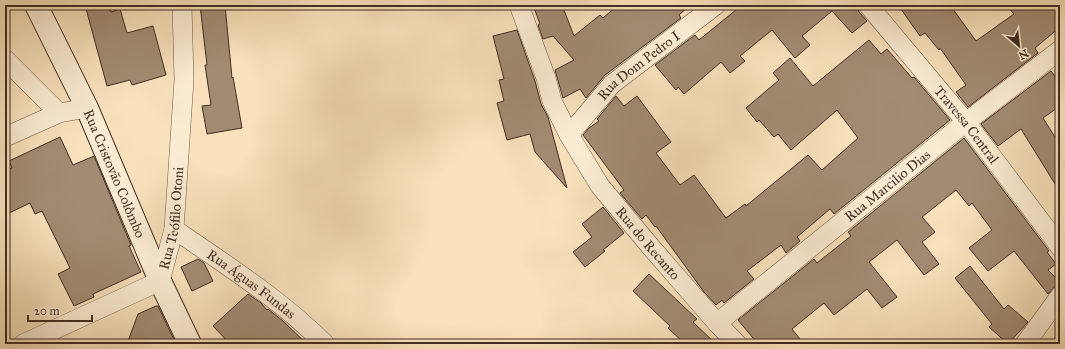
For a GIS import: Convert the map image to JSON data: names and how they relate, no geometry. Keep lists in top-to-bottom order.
{
  "streets": {
    "street": [
      "Rua Dom Pedro I",
      "Travessa Central",
      "Rua Cristovão Colômbo",
      "Rua Marcilio Dias",
      "Rua Teófilo Otoni",
      "Rua do Recanto",
      "Rua Águas Fundas"
    ]
  },
  "crossings": [
    ["Rua Dom Pedro I", "Rua do Recanto"],
    ["Travessa Central", "Rua Marcilio Dias"],
    ["Rua Cristovão Colômbo", "Rua Teófilo Otoni"],
    ["Rua Marcilio Dias", "Rua do Recanto"],
    ["Rua Teófilo Otoni", "Rua Águas Fundas"]
  ],
  "scale_bar": "20 m",
  "north": "bottom right"
}
